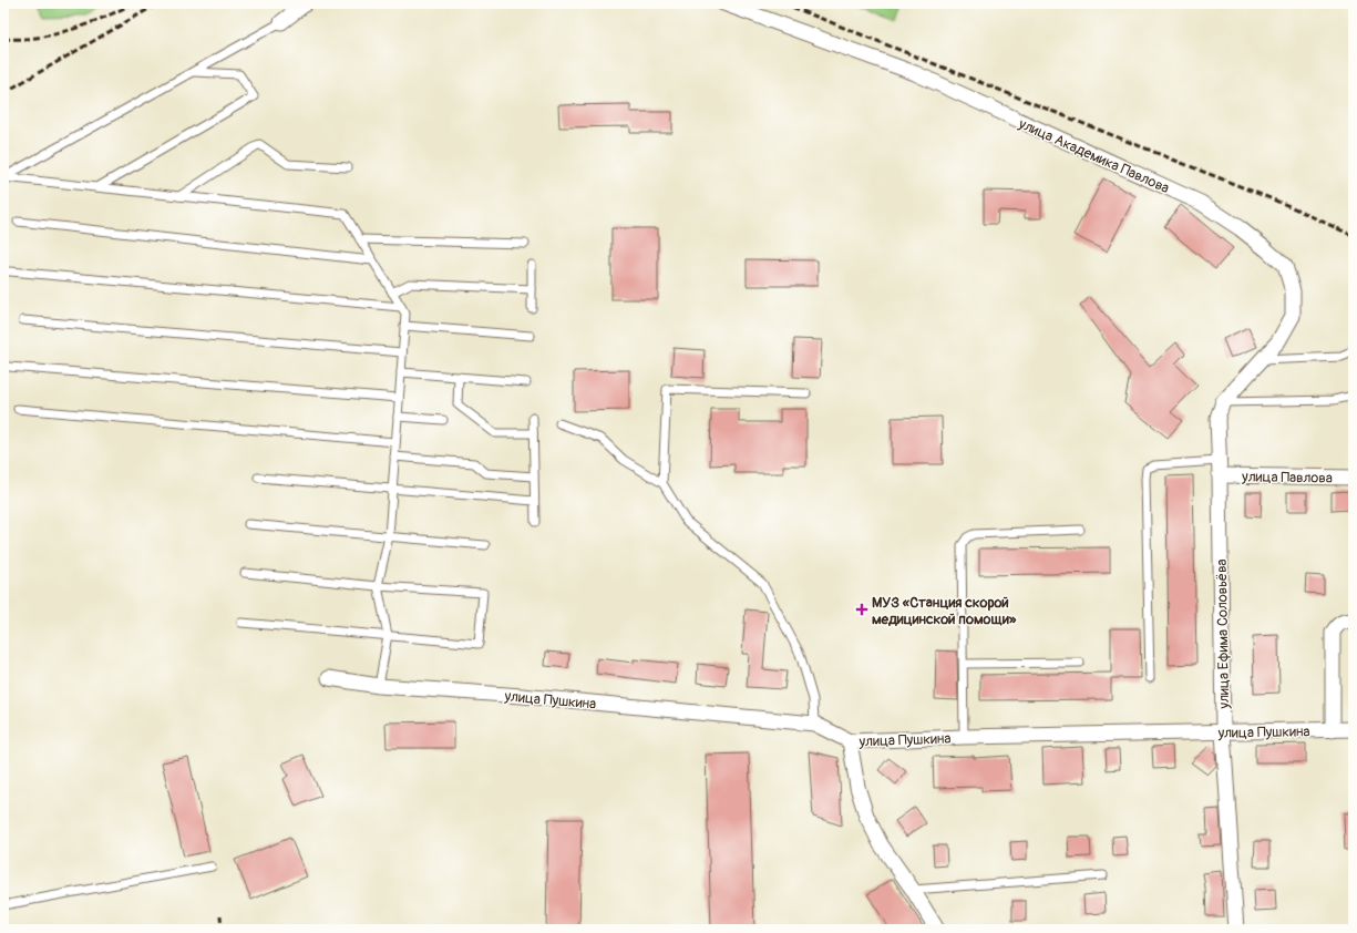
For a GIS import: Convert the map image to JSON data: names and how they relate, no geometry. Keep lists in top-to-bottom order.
{
  "streets": {
    "street": [
      "улица Академика Павлова",
      "улица Павлова",
      "улица Ефима Соловьёва",
      "улица Пушкина"
    ]
  },
  "crossings": [
    ["улица Академика Павлова", "улица Ефима Соловьёва"],
    ["улица Павлова", "улица Ефима Соловьёва"],
    ["улица Ефима Соловьёва", "улица Пушкина"]
  ],
  "places": {
    "health": ["МУЗ «Станция скорой медицинской помощи»"]
  }
}
